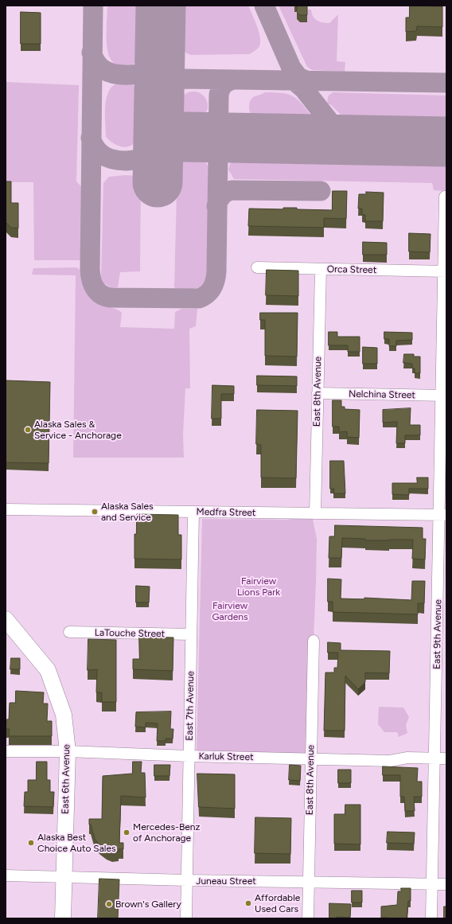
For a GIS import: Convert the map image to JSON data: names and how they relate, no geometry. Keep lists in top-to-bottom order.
{
  "streets": {
    "highway": ["East 6th Avenue"],
    "street": [
      "Orca Street",
      "East 8th Avenue",
      "Nelchina Street",
      "Medfra Street",
      "LaTouche Street",
      "East 9th Avenue",
      "East 7th Avenue",
      "Karluk Street",
      "Juneau Street"
    ]
  },
  "crossings": [
    ["Orca Street", "East 8th Avenue"],
    ["Orca Street", "East 9th Avenue"],
    ["East 8th Avenue", "Nelchina Street"],
    ["East 8th Avenue", "Medfra Street"],
    ["East 8th Avenue", "Karluk Street"],
    ["East 8th Avenue", "Juneau Street"],
    ["Nelchina Street", "East 9th Avenue"],
    ["Medfra Street", "East 9th Avenue"],
    ["Medfra Street", "East 7th Avenue"],
    ["LaTouche Street", "East 7th Avenue"],
    ["East 9th Avenue", "Karluk Street"],
    ["East 9th Avenue", "Juneau Street"],
    ["East 7th Avenue", "Karluk Street"],
    ["East 7th Avenue", "Juneau Street"],
    ["Karluk Street", "East 6th Avenue"],
    ["East 6th Avenue", "Juneau Street"]
  ],
  "parks": ["Fairview Lions Park", "Fairview Gardens"],
  "places": [
    "Alaska Sales & Service - Anchorage",
    "Alaska Sales and Service",
    "Mercedes-Benz of Anchorage",
    "Alaska Best Choice Auto Sales",
    "Affordable Used Cars",
    "Brown's Gallery"
  ]
}
